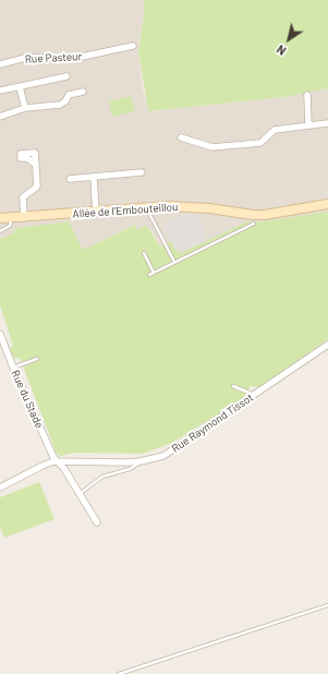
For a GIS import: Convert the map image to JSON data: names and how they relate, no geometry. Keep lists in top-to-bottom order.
{
  "streets": {
    "street": [
      "Rue Pasteur",
      "Allée de l'Embouteillou",
      "Rue du Stade",
      "Rue Raymond Tissot"
    ]
  },
  "crossings": [
    ["Rue du Stade", "Rue Raymond Tissot"]
  ],
  "north": "bottom left"
}
